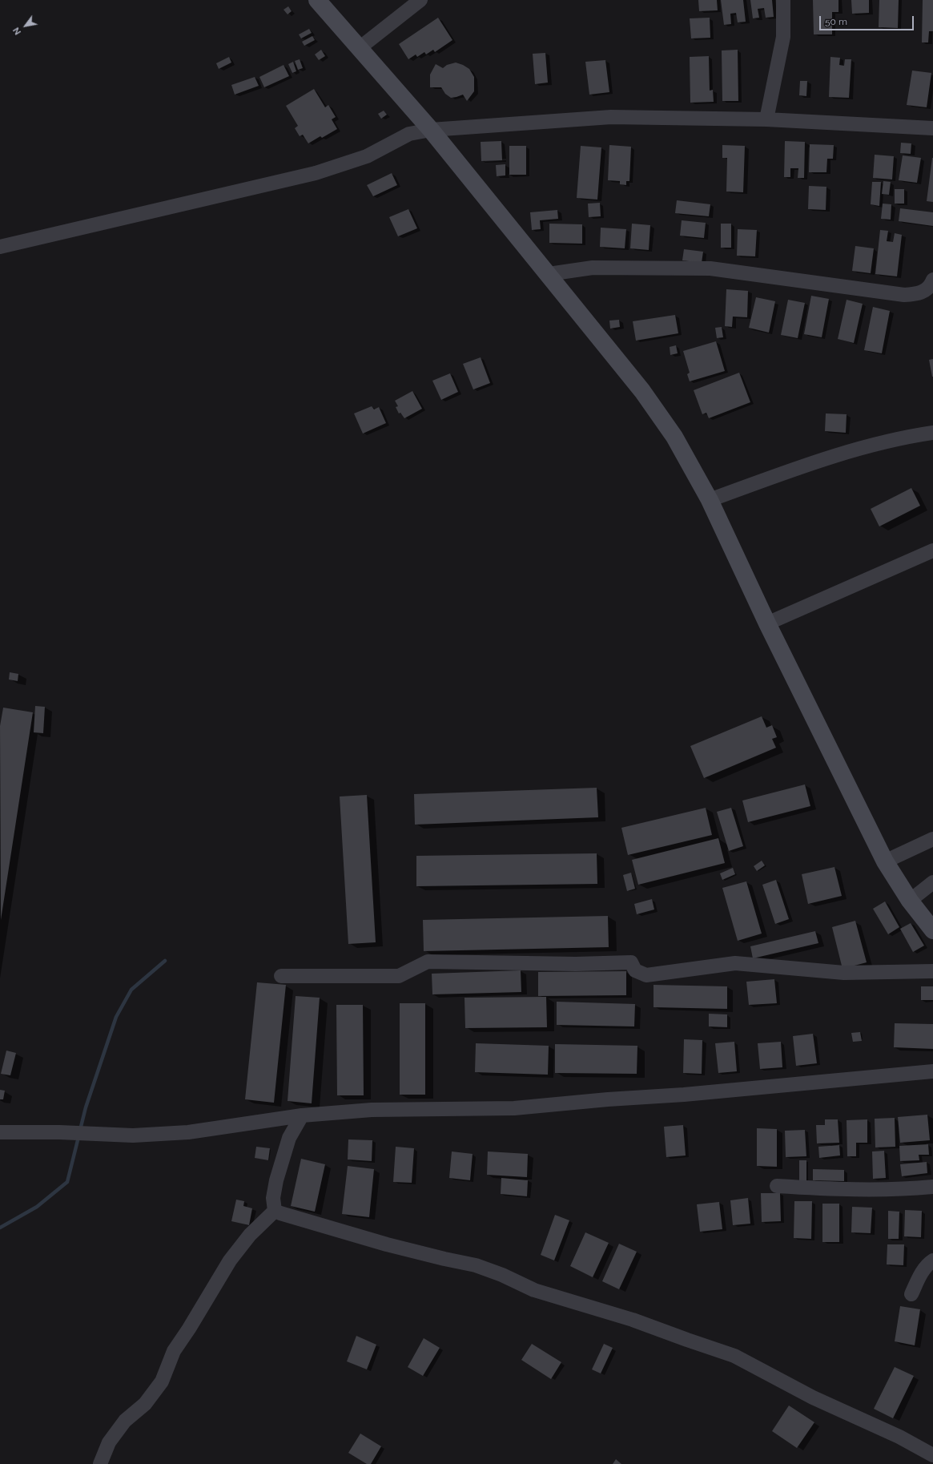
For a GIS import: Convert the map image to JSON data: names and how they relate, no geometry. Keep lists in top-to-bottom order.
{
  "scale_bar": "50 m",
  "north": "bottom left"
}
